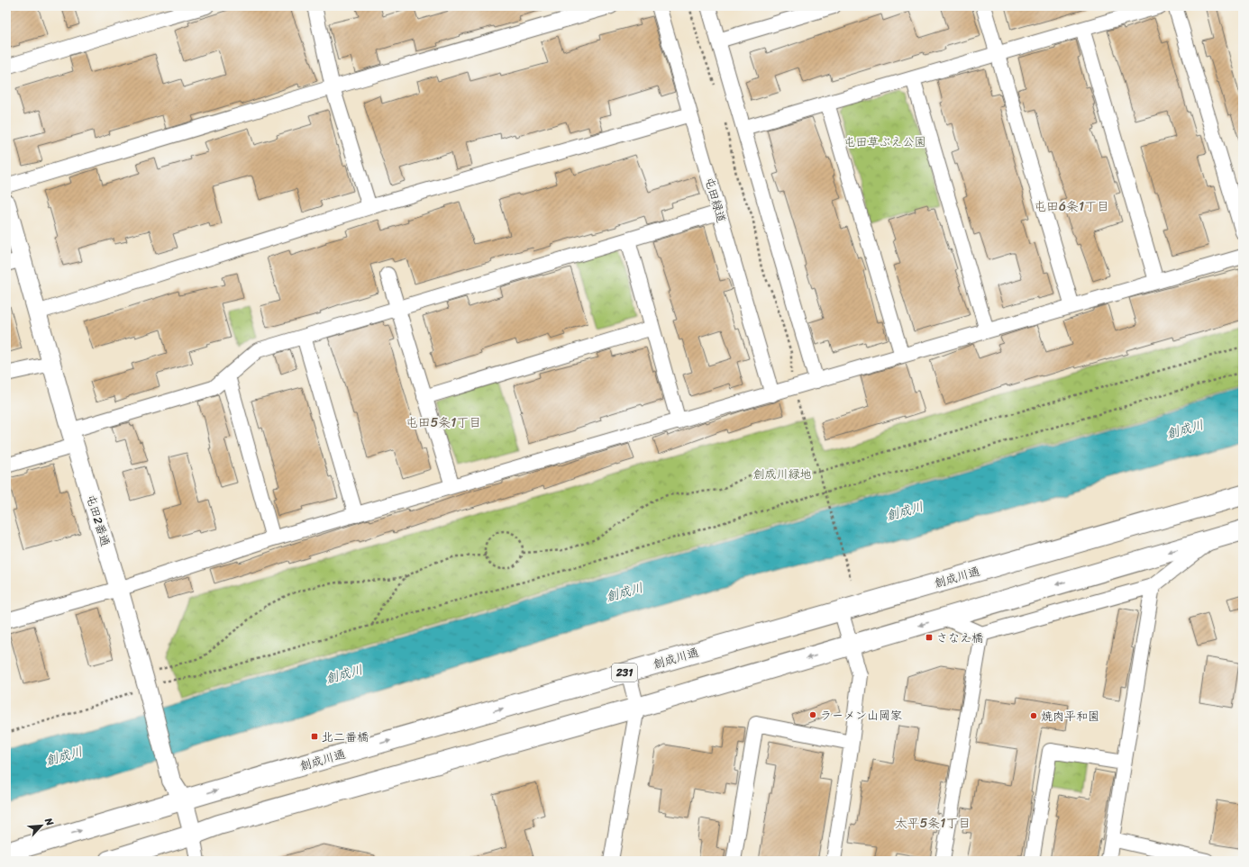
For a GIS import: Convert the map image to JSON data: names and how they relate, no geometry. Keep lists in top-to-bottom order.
{
  "streets": {
    "highway": ["創成川通", "231"],
    "street": ["屯田緑道", "屯田2番通"]
  },
  "crossings": [
    ["屯田2番通", "創成川通"]
  ],
  "districts": ["屯田6条1丁目", "屯田5条1丁目", "太平5条1丁目"],
  "water": ["創成川"],
  "parks": ["屯田草ぶえ公園", "創成川緑地"],
  "places": {
    "transit": ["さなえ橋", "北二番橋"],
    "other": ["ラーメン山岡家", "焼肉平和園"]
  },
  "north": "top right"
}
